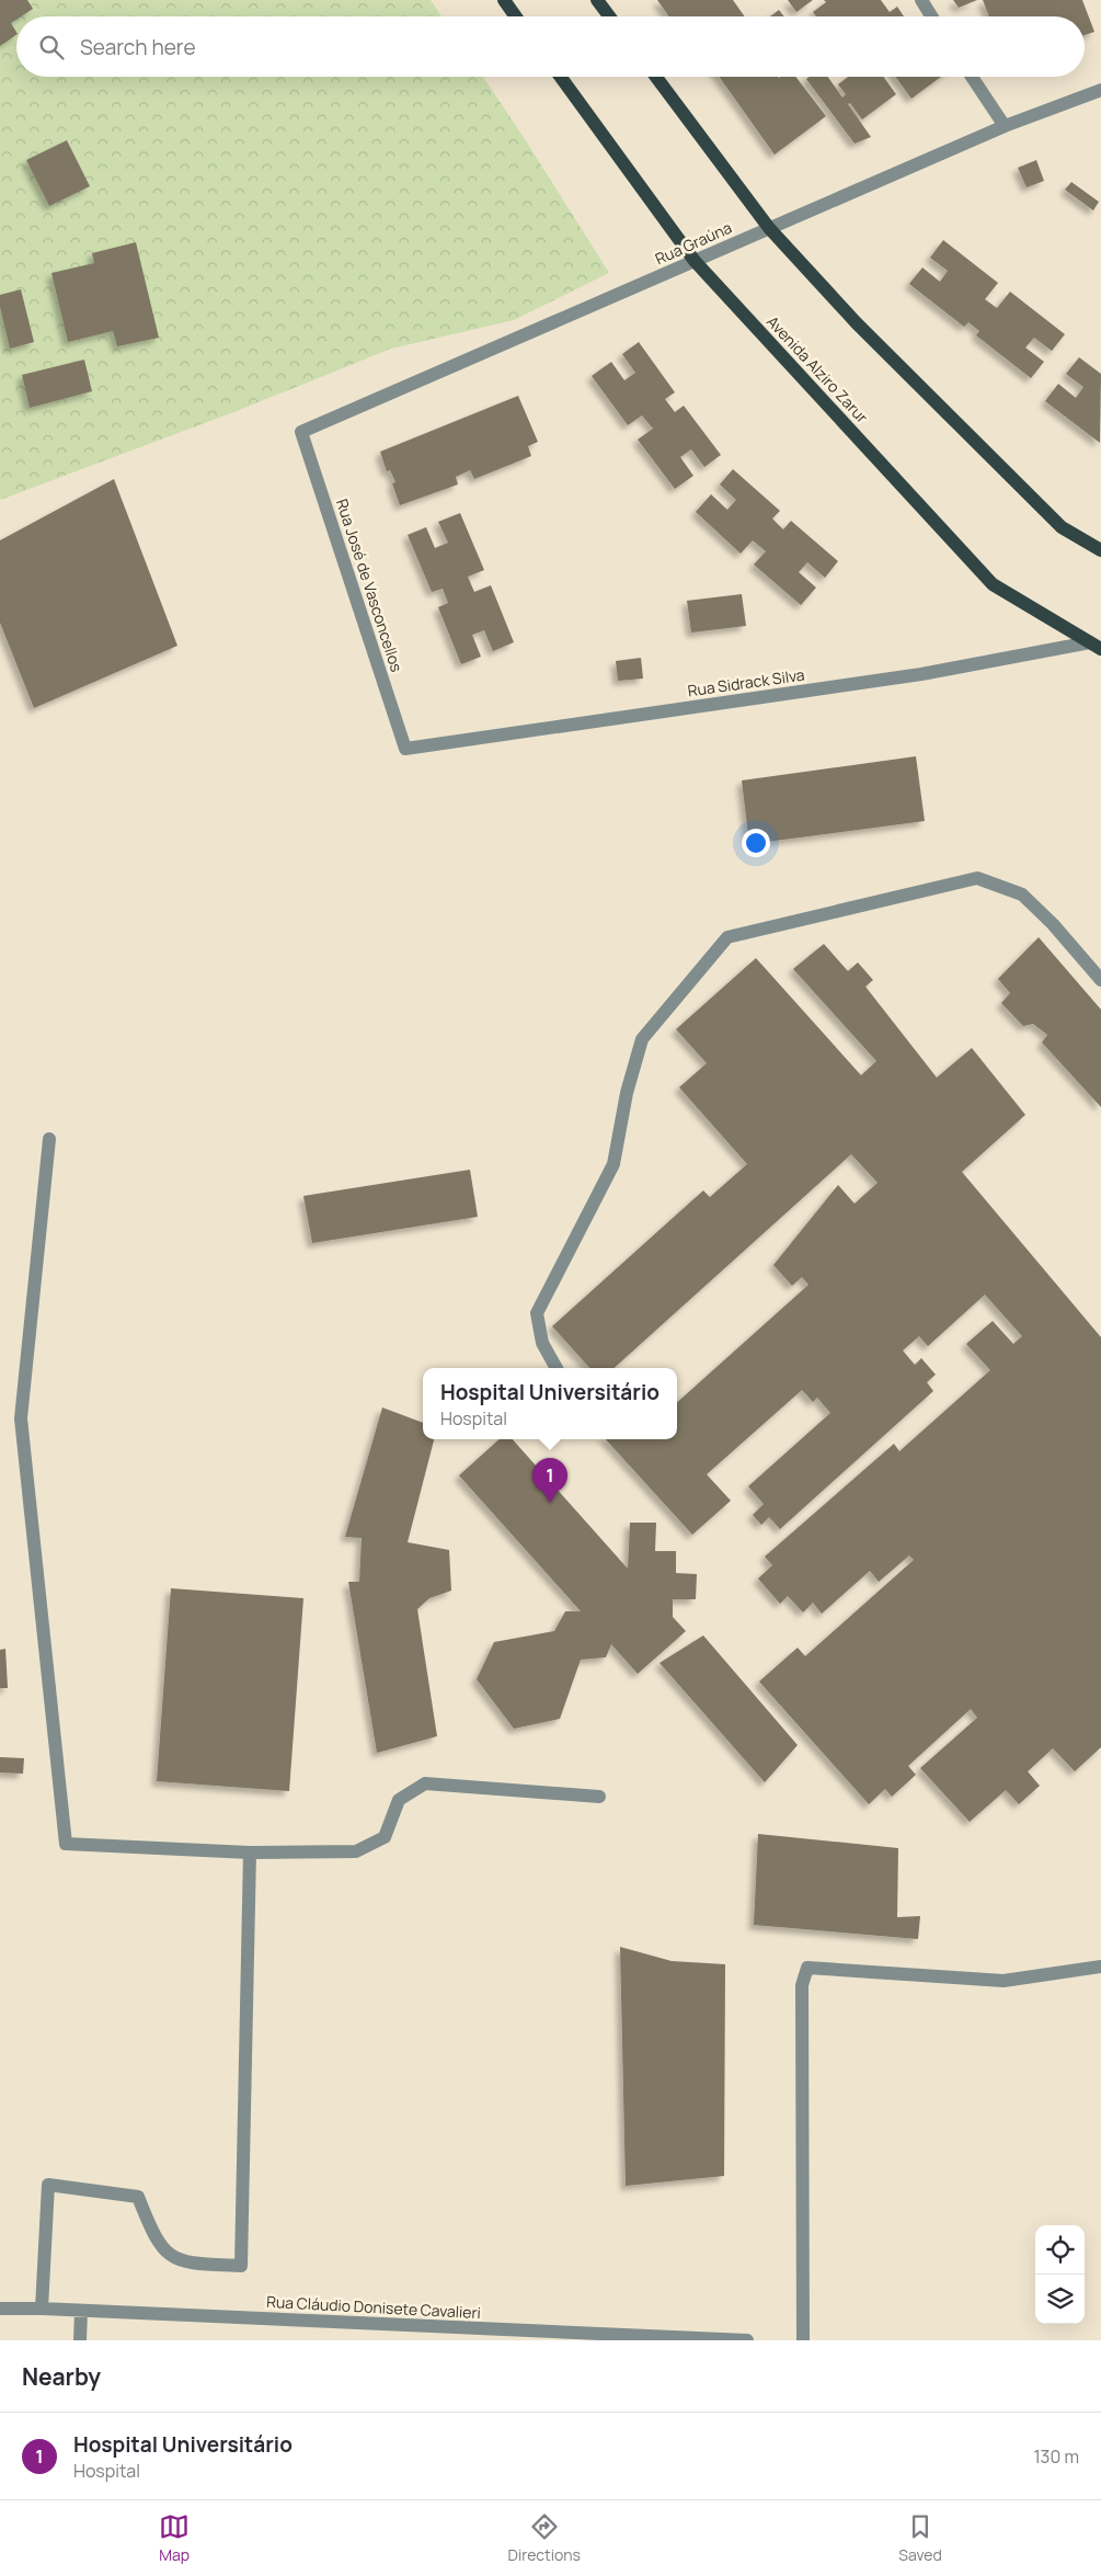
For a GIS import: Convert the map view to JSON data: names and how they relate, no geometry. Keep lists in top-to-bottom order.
{
  "streets": {
    "main road": ["Avenida Alziro Zarur"],
    "street": [
      "Rua Graúna",
      "Rua José de Vasconcellos",
      "Rua Sidrack Silva",
      "Rua Cláudio Donisete Cavalieri"
    ]
  },
  "crossings": [
    ["Rua Graúna", "Avenida Alziro Zarur"],
    ["Rua Graúna", "Rua José de Vasconcellos"],
    ["Avenida Alziro Zarur", "Rua Sidrack Silva"],
    ["Rua José de Vasconcellos", "Rua Sidrack Silva"]
  ],
  "page": {
    "search": "Search here",
    "popup": ["Hospital Universitário", "Hospital"],
    "pins": "1",
    "heading": "Nearby",
    "list": [
      {
        "mark": "1",
        "name": "Hospital Universitário",
        "note": "Hospital",
        "value": "130 m"
      }
    ],
    "nav": ["Map", "Directions", "Saved"]
  }
}
